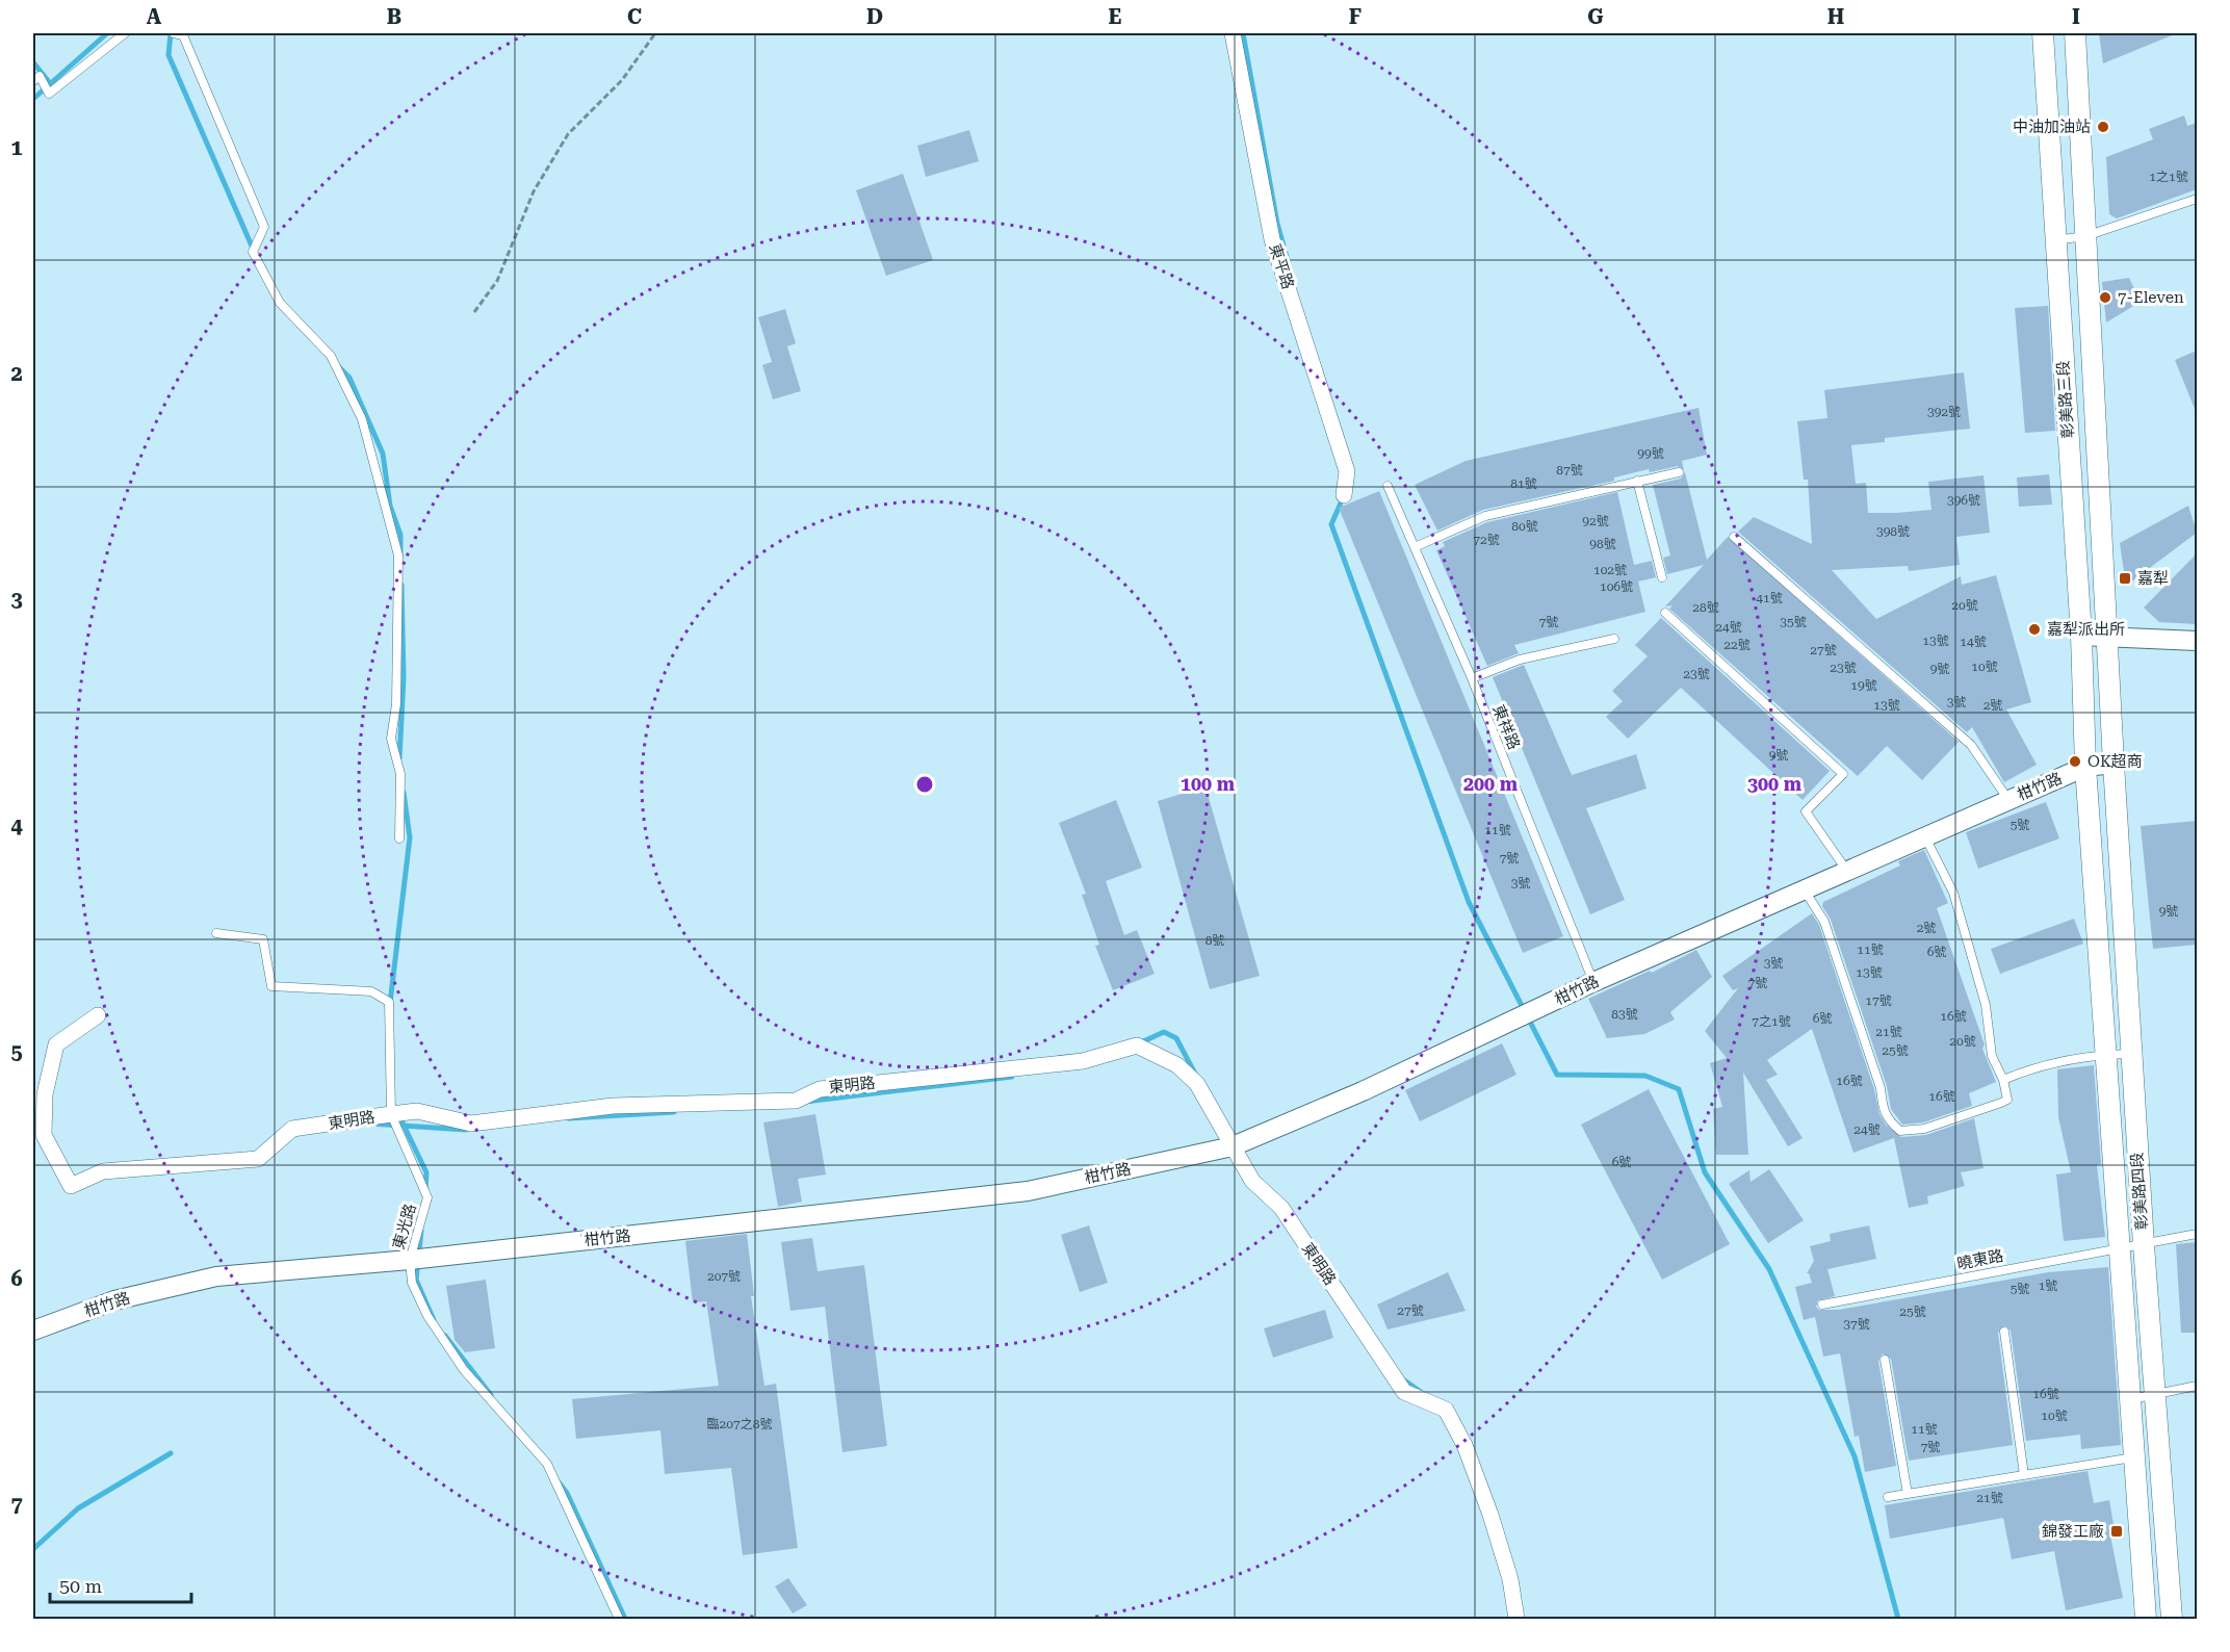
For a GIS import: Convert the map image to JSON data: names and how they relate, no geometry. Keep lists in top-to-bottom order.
{
  "streets": {
    "main road": ["彰美路三段", "彰美路四段"],
    "street": ["東平路", "柑竹路", "東明路"],
    "lane": ["東祥路", "東光路", "曉東路"]
  },
  "crossings": [
    ["彰美路三段", "柑竹路"],
    ["彰美路三段", "彰美路四段"],
    ["東祥路", "柑竹路"],
    ["柑竹路", "東明路"],
    ["柑竹路", "彰美路四段"],
    ["柑竹路", "東光路"],
    ["東明路", "東光路"],
    ["彰美路四段", "曉東路"]
  ],
  "places": {
    "other": [
      "中油加油站",
      "7-Eleven",
      "嘉犁派出所",
      "OK超商"
    ],
    "transit": ["嘉犁", "錦發工廠"]
  },
  "house_numbers": [
    "1之1號",
    "392號",
    "99號",
    "87號",
    "81號",
    "396號",
    "92號",
    "80號",
    "398號",
    "72號",
    "98號",
    "102號",
    "106號",
    "41號",
    "20號",
    "28號",
    "7號",
    "35號",
    "24號",
    "13號",
    "14號",
    "22號",
    "27號",
    "10號",
    "23號",
    "9號",
    "23號",
    "19號",
    "3號",
    "13號",
    "2號",
    "9號",
    "5號",
    "11號",
    "7號",
    "3號",
    "9號",
    "2號",
    "8號",
    "11號",
    "6號",
    "3號",
    "13號",
    "7號",
    "17號",
    "83號",
    "16號",
    "6號",
    "7之1號",
    "21號",
    "20號",
    "25號",
    "16號",
    "16號",
    "24號",
    "6號",
    "207號",
    "1號",
    "5號",
    "27號",
    "25號",
    "37號",
    "16號",
    "10號",
    "臨207之8號",
    "11號",
    "7號",
    "21號"
  ],
  "scale_bar": "50 m",
  "grid": {
    "columns": [
      "A",
      "B",
      "C",
      "D",
      "E",
      "F",
      "G",
      "H",
      "I"
    ],
    "rows": [
      "1",
      "2",
      "3",
      "4",
      "5",
      "6",
      "7"
    ]
  },
  "rings": ["100 m", "200 m", "300 m"]
}
